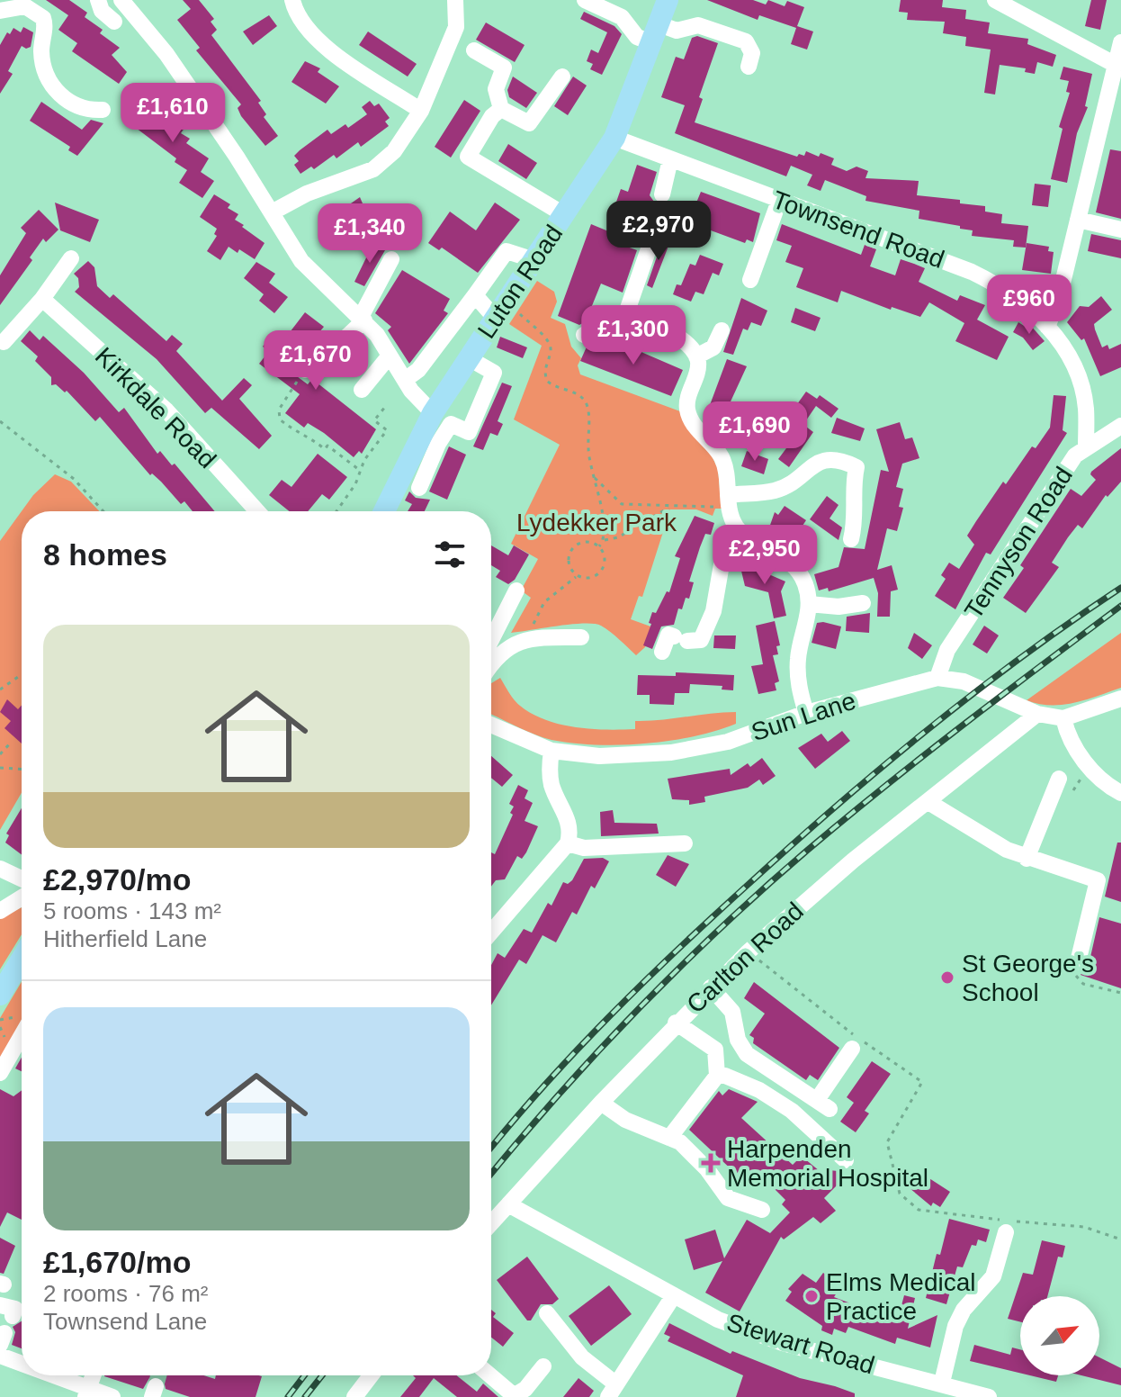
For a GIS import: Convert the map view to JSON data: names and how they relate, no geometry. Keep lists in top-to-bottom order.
{
  "streets": {
    "main road": ["Luton Road"],
    "street": [
      "Townsend Road",
      "Kirkdale Road",
      "Tennyson Road",
      "Sun Lane",
      "Carlton Road",
      "Stewart Road"
    ]
  },
  "crossings": [
    ["Townsend Road", "Luton Road"],
    ["Townsend Road", "Tennyson Road"],
    ["Tennyson Road", "Sun Lane"],
    ["Sun Lane", "Carlton Road"],
    ["Carlton Road", "Stewart Road"]
  ],
  "parks": ["Lydekker Park"],
  "places": {
    "other": ["St George's School", "Elms Medical Practice"],
    "health": ["Harpenden Memorial Hospital"]
  },
  "north": "top right",
  "page": {
    "price": [
      "£1,610",
      "£2,970",
      "£1,340",
      "£960",
      "£1,300",
      "£1,670",
      "£1,690",
      "£2,950"
    ],
    "heading": "8 homes",
    "list": [
      {
        "name": "£2,970/mo",
        "note": "5 rooms · 143 m² · Hitherfield Lane"
      },
      {
        "name": "£1,670/mo",
        "note": "2 rooms · 76 m² · Townsend Lane"
      }
    ]
  }
}
